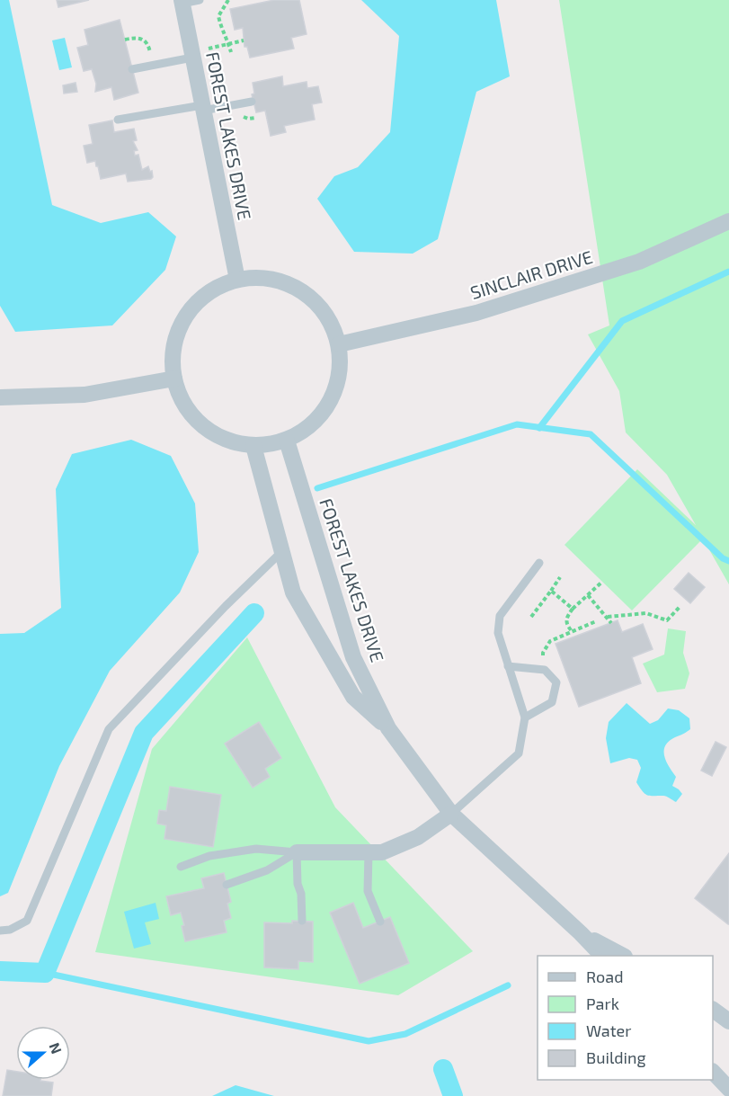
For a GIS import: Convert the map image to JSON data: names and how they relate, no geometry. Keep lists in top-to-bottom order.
{
  "streets": {
    "street": ["FOREST LAKES DRIVE", "SINCLAIR DRIVE"]
  },
  "crossings": [
    ["FOREST LAKES DRIVE", "SINCLAIR DRIVE"]
  ],
  "legend": [
    "Road",
    "Park",
    "Water",
    "Building"
  ],
  "north": "right"
}
